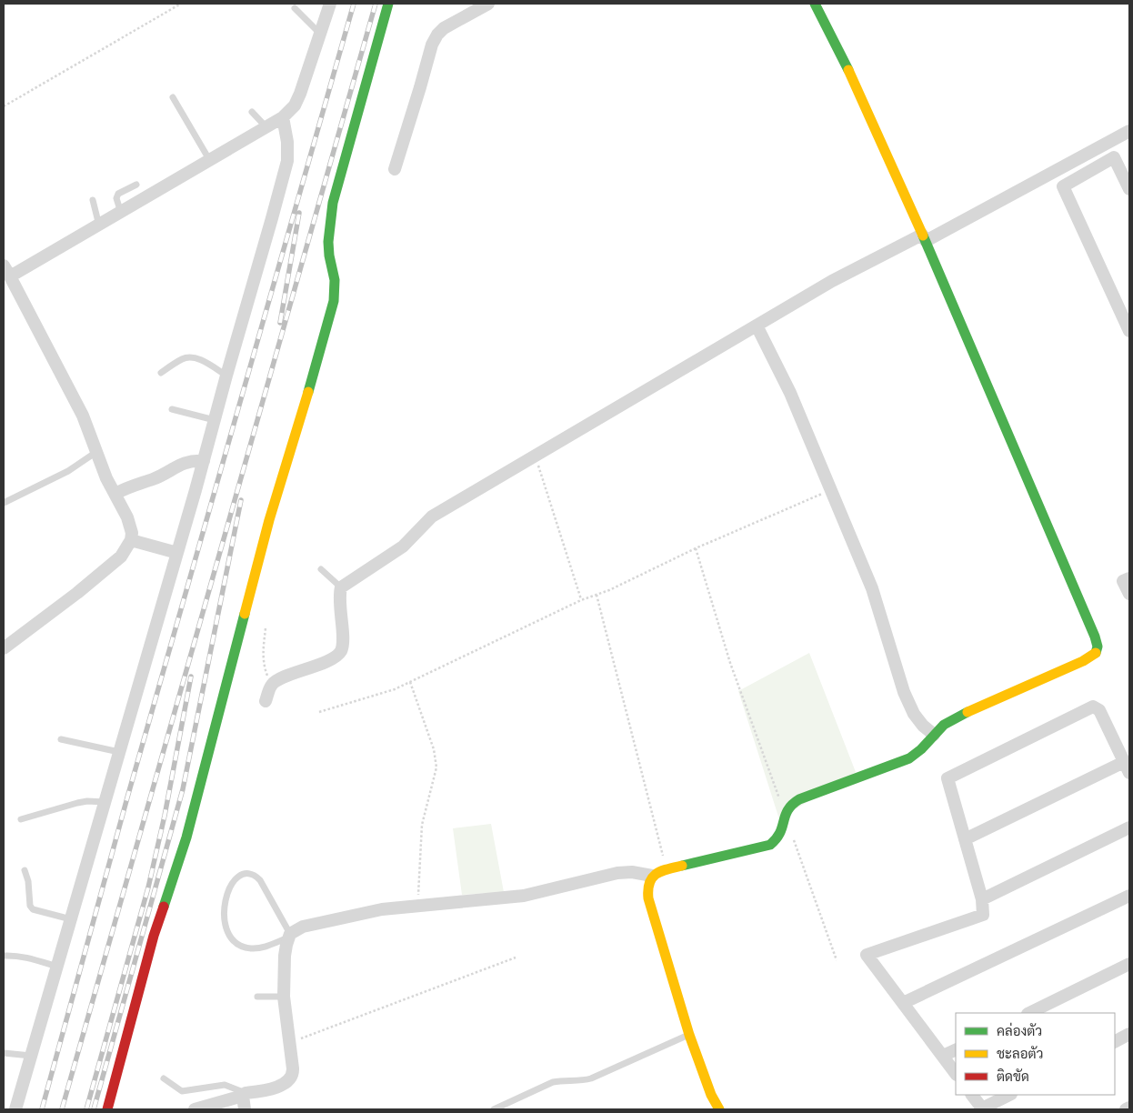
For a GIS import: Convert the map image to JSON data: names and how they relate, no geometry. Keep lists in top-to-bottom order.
{
  "legend": ["คล่องตัว", "ชะลอตัว", "ติดขัด"]
}
